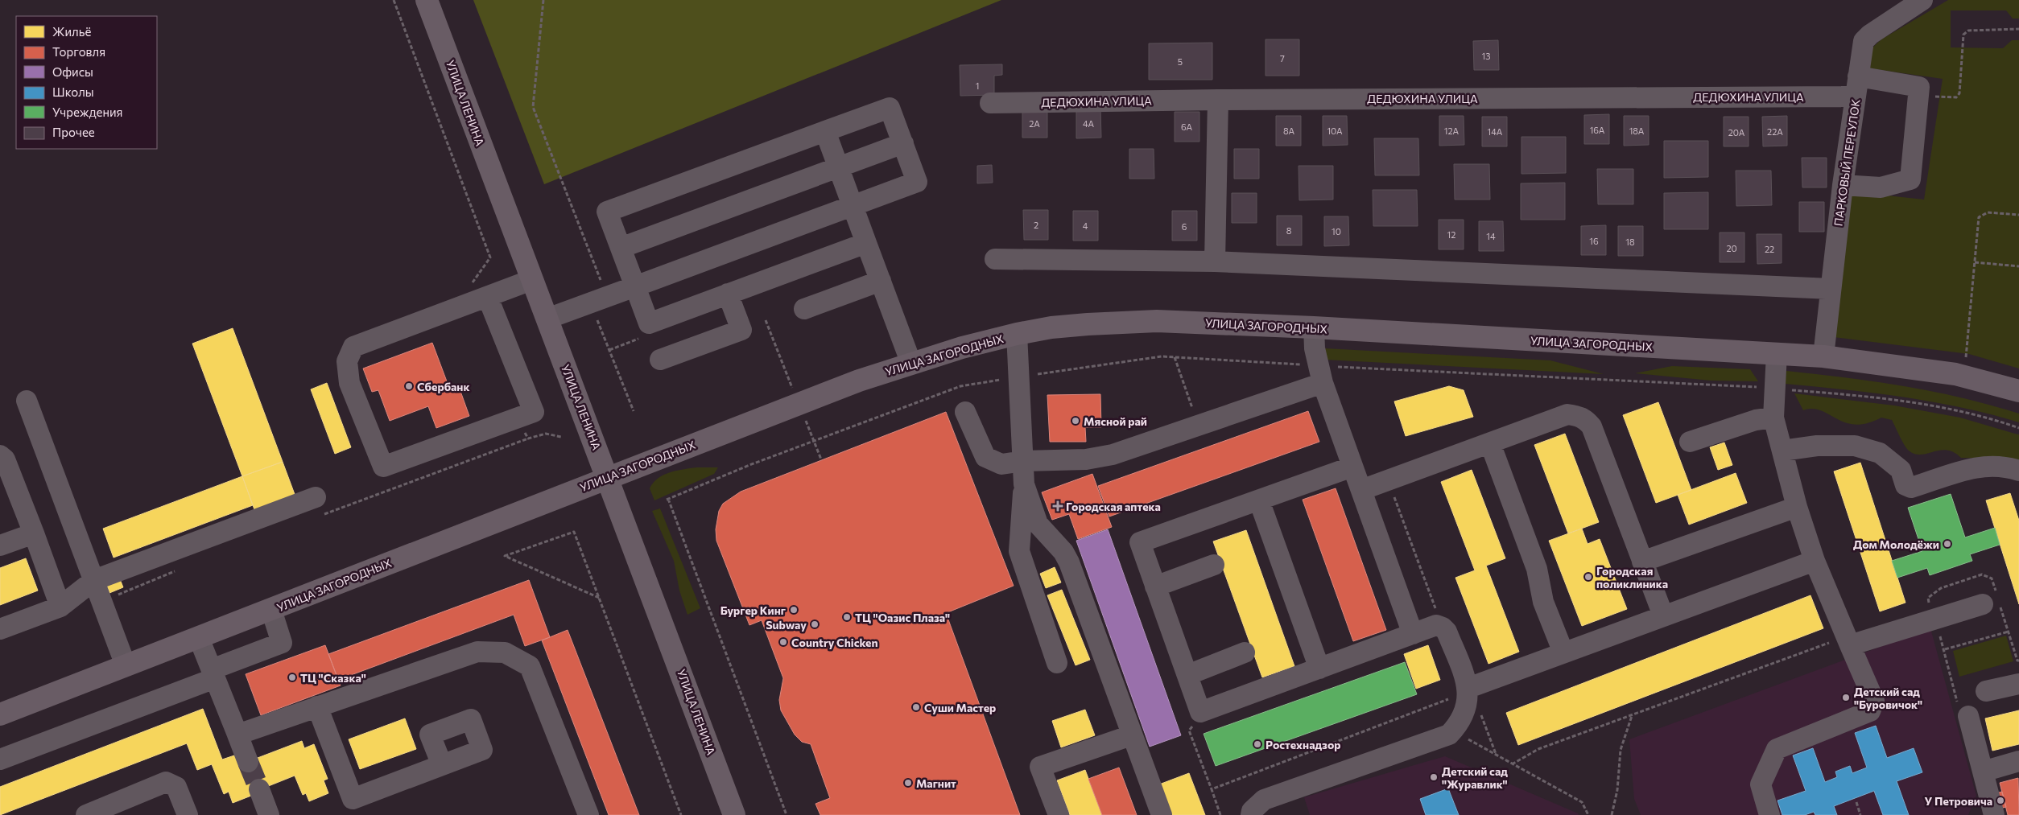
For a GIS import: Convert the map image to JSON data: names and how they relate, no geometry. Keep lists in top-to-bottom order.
{
  "streets": {
    "main road": ["УЛИЦА ЛЕНИНА", "УЛИЦА ЗАГОРОДНЫХ"],
    "street": ["ДЕДЮХИНА УЛИЦА", "ПАРКОВЫЙ ПЕРЕУЛОК"]
  },
  "crossings": [
    ["ДЕДЮХИНА УЛИЦА", "ПАРКОВЫЙ ПЕРЕУЛОК"],
    ["УЛИЦА ЛЕНИНА", "УЛИЦА ЗАГОРОДНЫХ"],
    ["ПАРКОВЫЙ ПЕРЕУЛОК", "УЛИЦА ЗАГОРОДНЫХ"]
  ],
  "places": {
    "other": [
      "Сбербанк",
      "Мясной рай",
      "Дом Молодёжи",
      "Городская поликлиника",
      "Бургер Кинг",
      "ТЦ \"Оазис Плаза\"",
      "Subway",
      "Country Chicken",
      "ТЦ \"Сказка\"",
      "Детский сад \"Буровичок\"",
      "Суши Мастер",
      "Ростехнадзор",
      "Детский сад \"Журавлик\"",
      "Магнит",
      "У Петровича"
    ],
    "health": ["Городская аптека"]
  },
  "house_numbers": [
    "13",
    "7",
    "5",
    "1",
    "2А",
    "4А",
    "6А",
    "16А",
    "8А",
    "10А",
    "12А",
    "18А",
    "14А",
    "22А",
    "20А",
    "2",
    "4",
    "6",
    "8",
    "10",
    "12",
    "14",
    "16",
    "18",
    "20",
    "22"
  ],
  "legend": [
    "Жильё",
    "Торговля",
    "Офисы",
    "Школы",
    "Учреждения",
    "Прочее"
  ]
}
